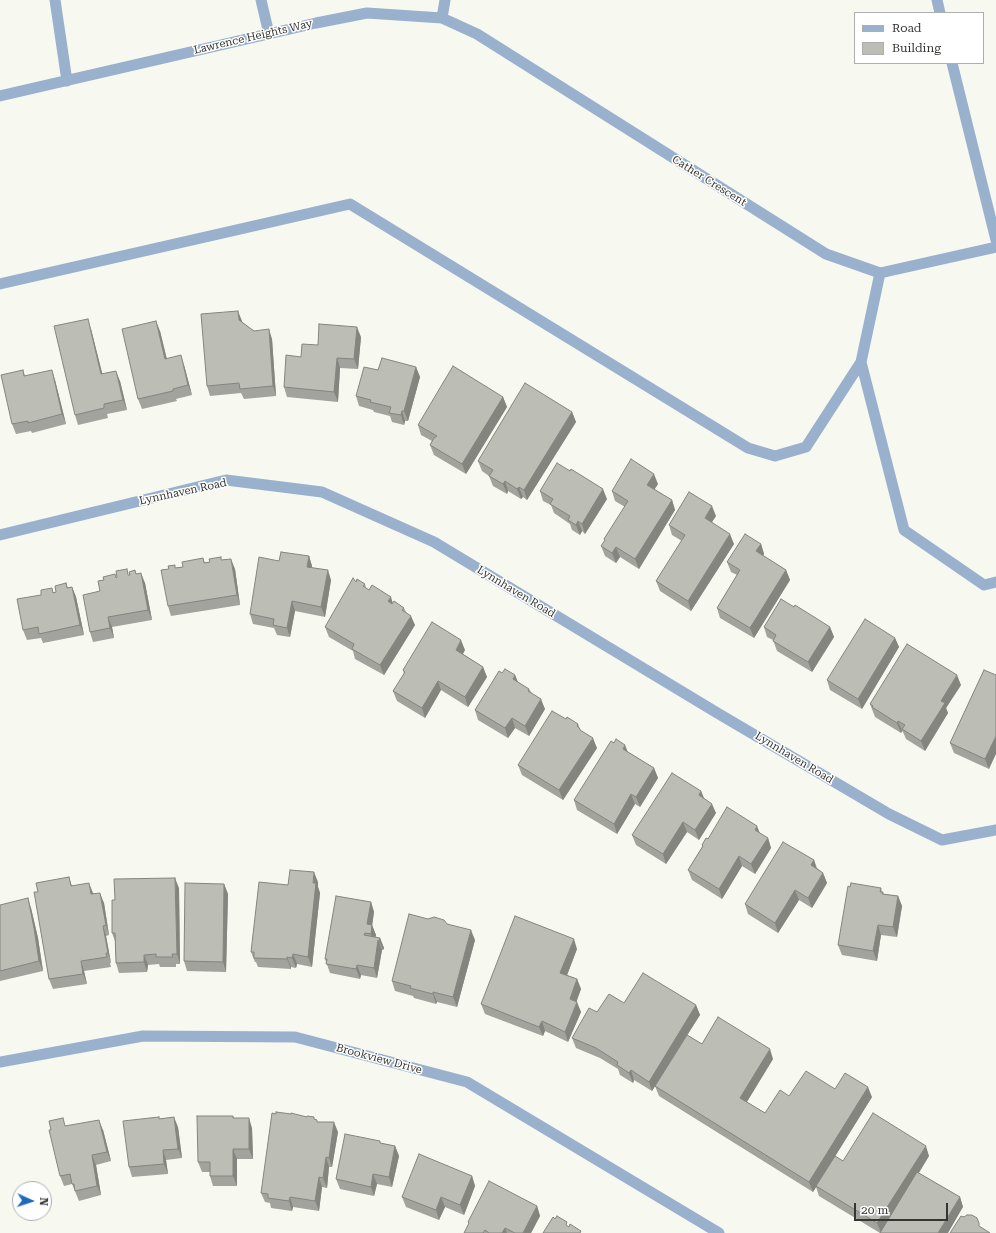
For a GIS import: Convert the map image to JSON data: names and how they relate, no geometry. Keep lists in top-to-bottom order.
{
  "streets": {
    "street": [
      "Lawrence Heights Way",
      "Cather Crescent",
      "Lynnhaven Road",
      "Brookview Drive"
    ]
  },
  "crossings": [
    ["Lawrence Heights Way", "Cather Crescent"]
  ],
  "legend": ["Road", "Building"],
  "scale_bar": "20 m",
  "north": "right"
}
